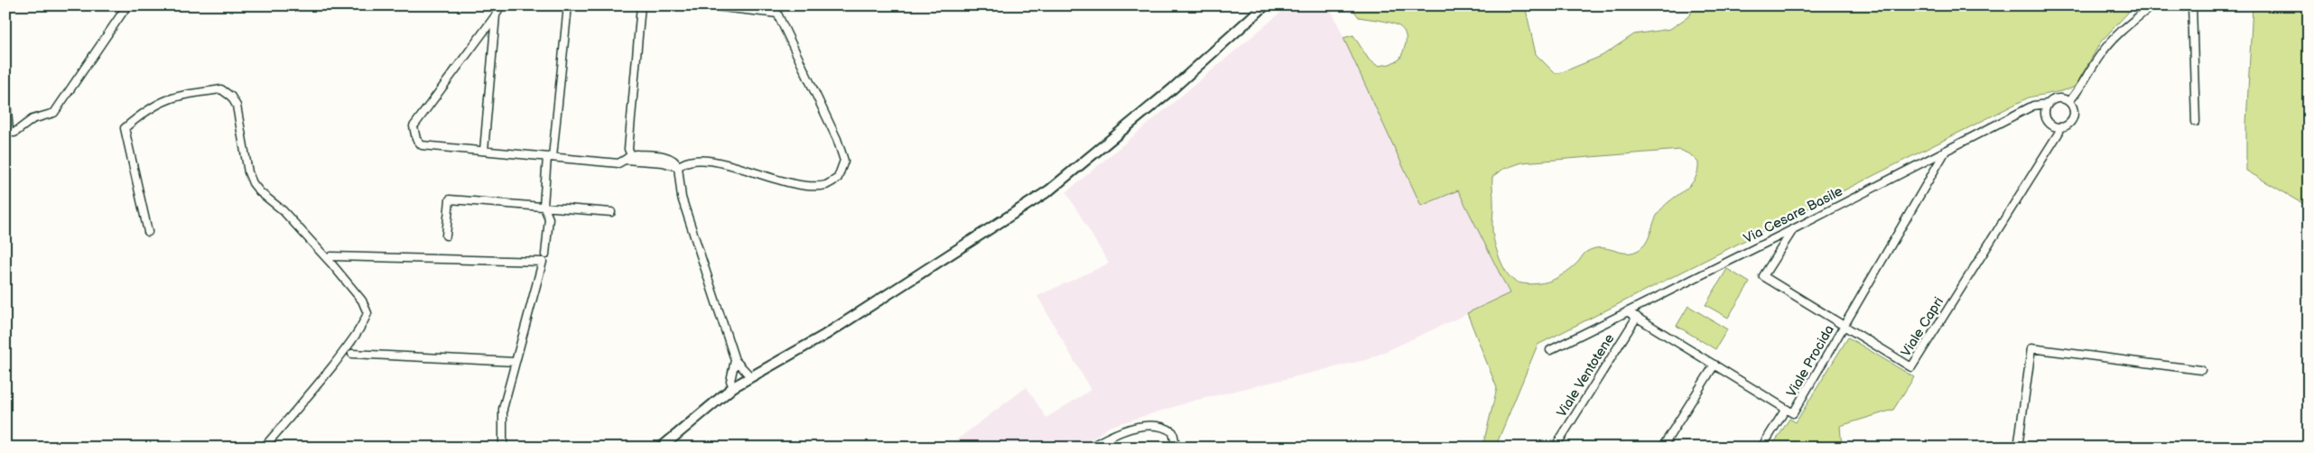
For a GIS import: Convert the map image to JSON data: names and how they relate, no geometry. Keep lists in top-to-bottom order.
{
  "streets": {
    "street": [
      "Via Cesare Basile",
      "Viale Capri",
      "Viale Procida",
      "Viale Ventotene"
    ]
  },
  "crossings": [
    ["Via Cesare Basile", "Viale Capri"],
    ["Via Cesare Basile", "Viale Procida"],
    ["Viale Capri", "Viale Procida"],
    ["Viale Procida", "Viale Ventotene"]
  ]
}
